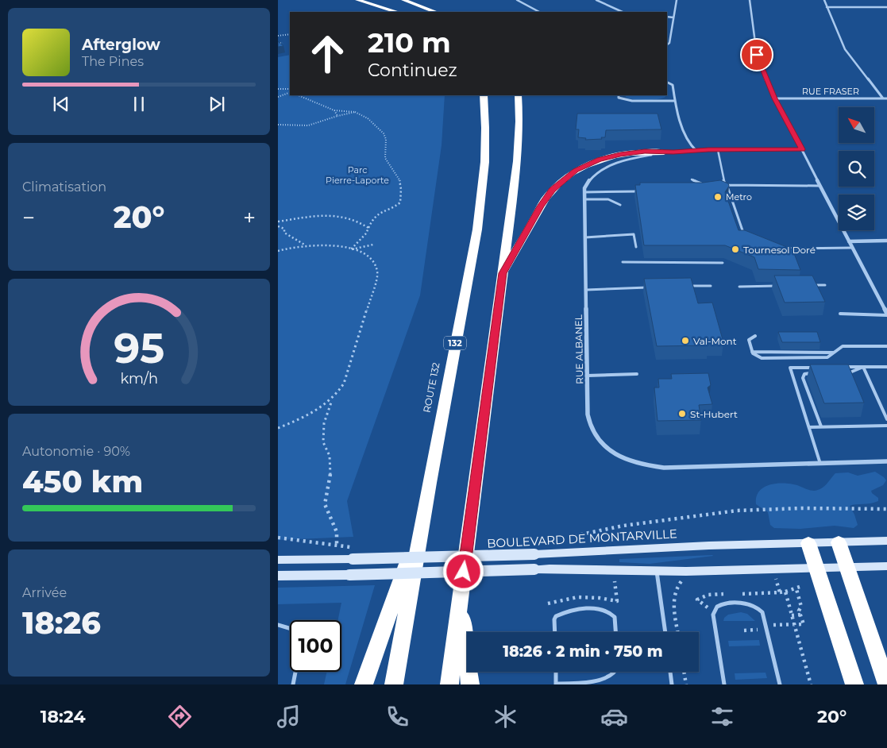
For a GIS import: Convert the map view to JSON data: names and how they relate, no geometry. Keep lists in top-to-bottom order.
{
  "streets": {
    "highway": ["132", "ROUTE 132"],
    "street": ["RUE FRASER", "RUE ALBANEL", "BOULEVARD DE MONTARVILLE"]
  },
  "parks": ["Parc Pierre-Laporte"],
  "places": [
    "Metro",
    "Tournesol Doré",
    "Val-Mont",
    "St-Hubert"
  ],
  "north": "top left",
  "page": {
    "turn": ["210 m", "Continuez"],
    "song": ["Afterglow", "The Pines"],
    "tile": [
      "Climatisation",
      ["Autonomie · 90%", "450 km"],
      ["Arrivée", "18:26"]
    ],
    "heat": ["−", "20°", "+"],
    "limit": "100",
    "trip": "18:26 · 2 min · 750 m",
    "tabs": ["18:24", "20°"],
    "gauge": ["95", "km/h"]
  }
}
